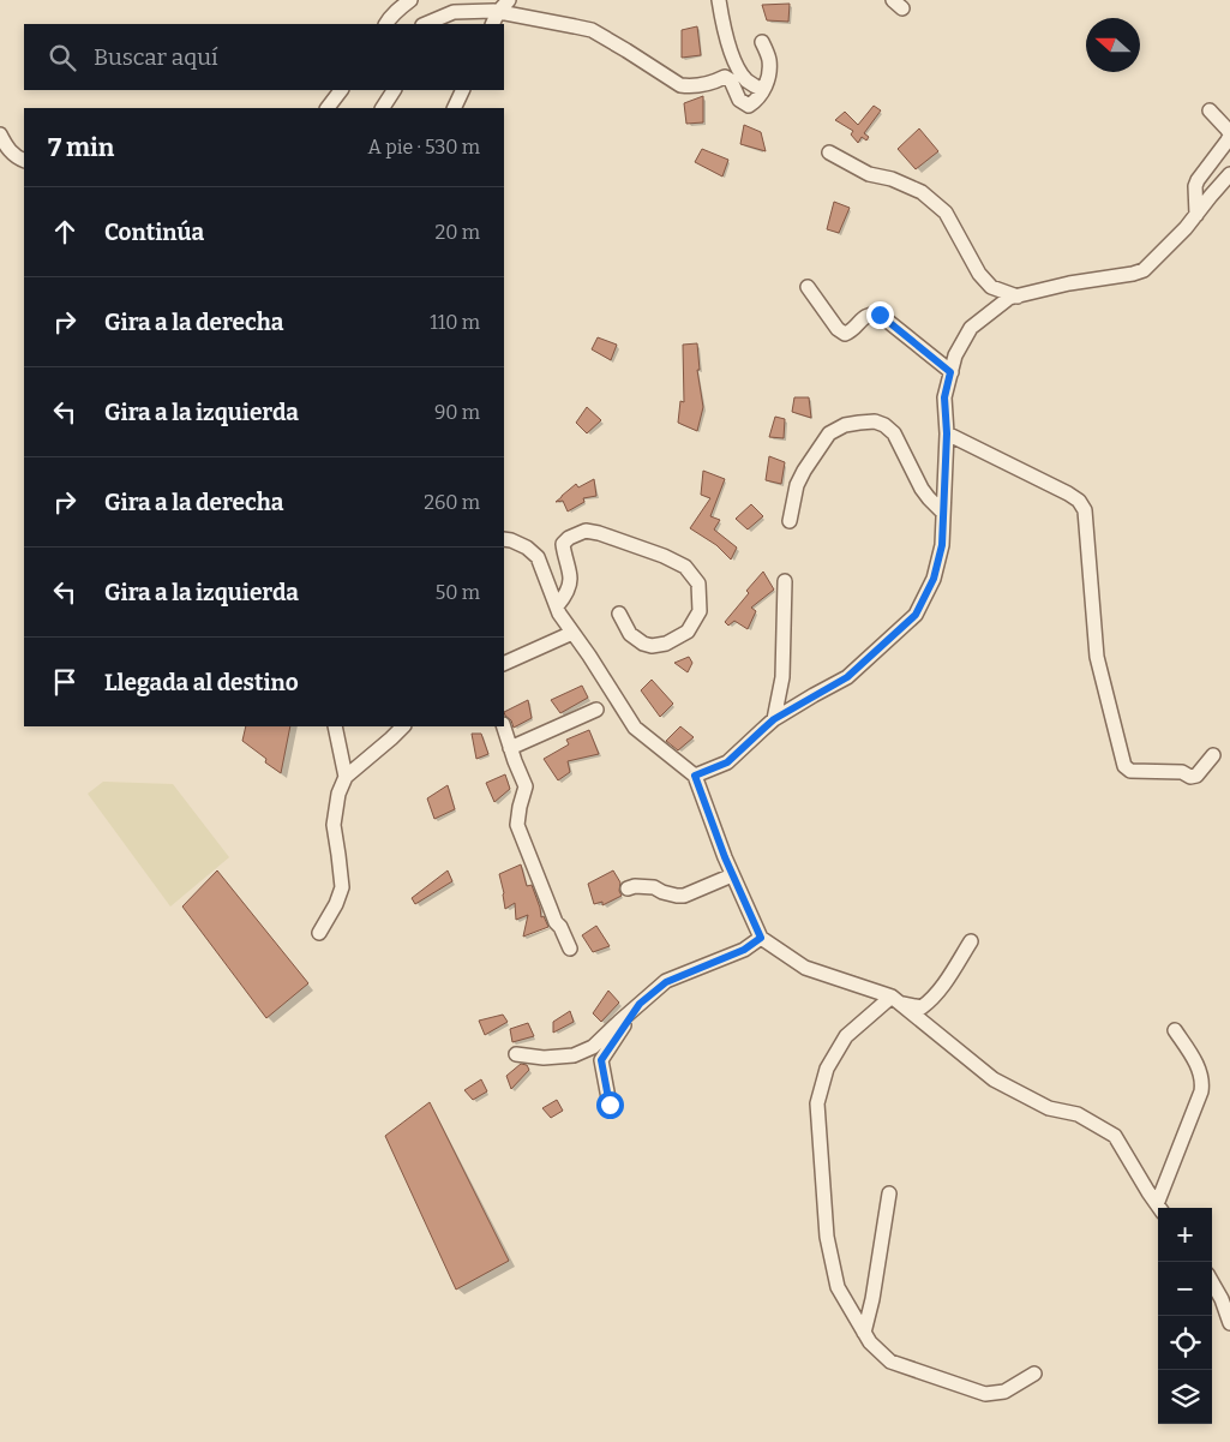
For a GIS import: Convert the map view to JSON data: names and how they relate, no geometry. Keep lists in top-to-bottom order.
{
  "north": "left",
  "page": {
    "search": "Buscar aquí",
    "heading": ["7 min", "A pie · 530 m"],
    "list": [
      ["Continúa", "20 m"],
      ["Gira a la derecha", "110 m"],
      ["Gira a la izquierda", "90 m"],
      ["Gira a la derecha", "260 m"],
      ["Gira a la izquierda", "50 m"],
      "Llegada al destino"
    ],
    "map_buttons": ["+", "−"]
  }
}
